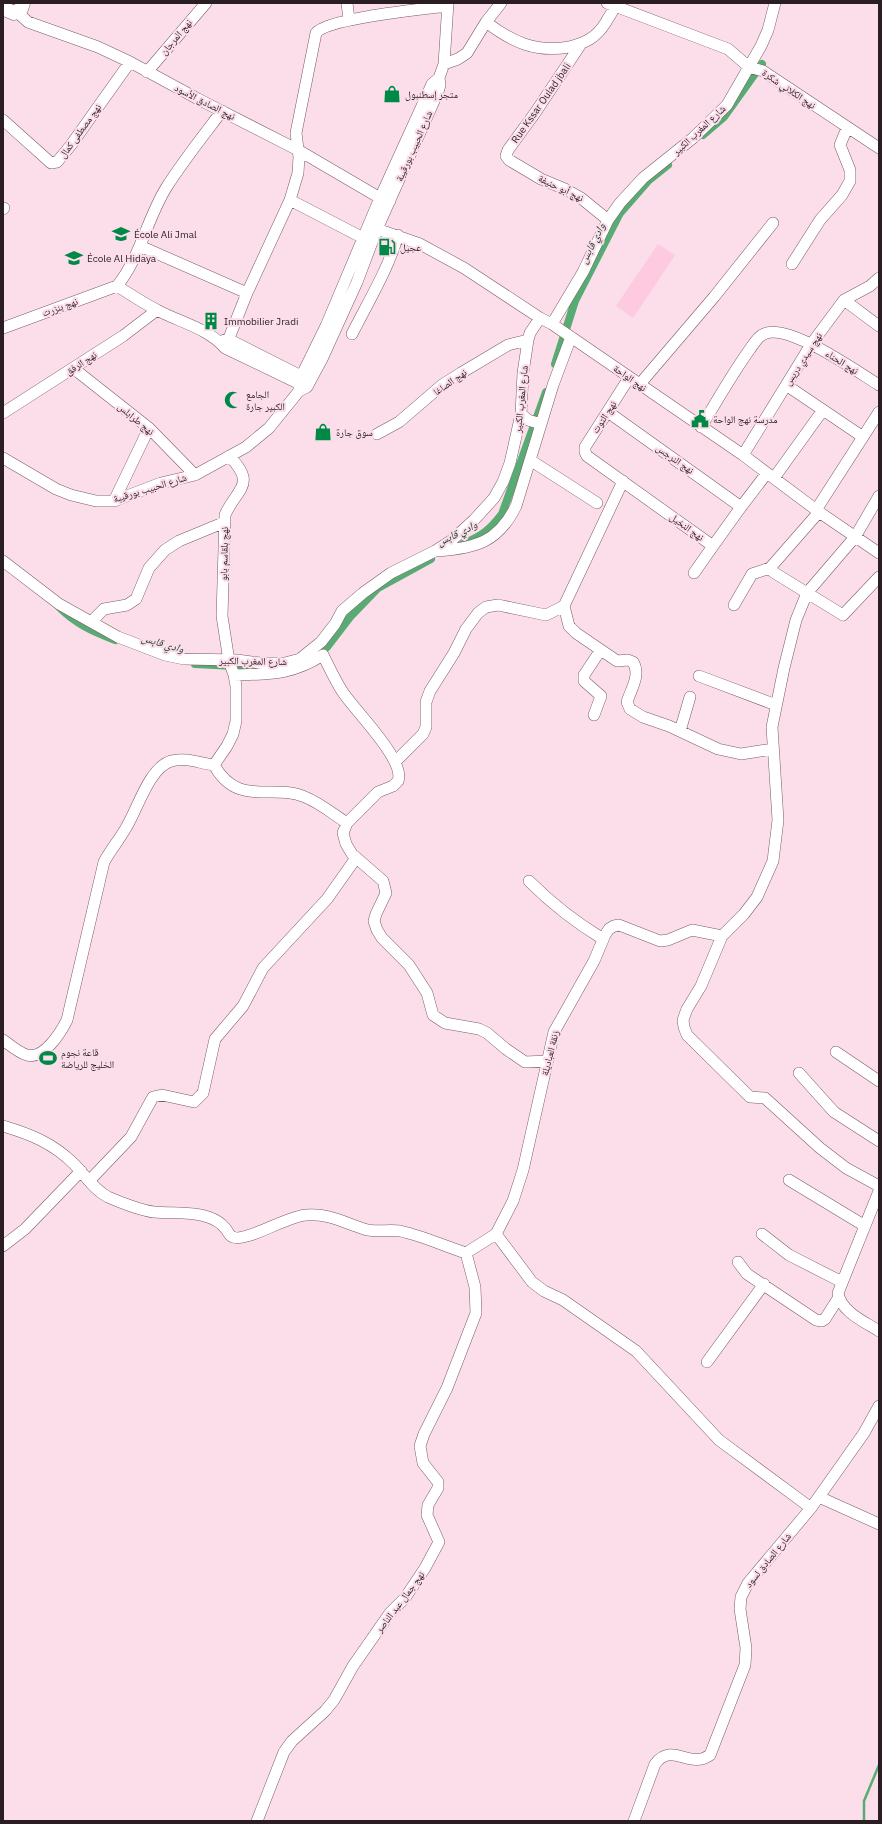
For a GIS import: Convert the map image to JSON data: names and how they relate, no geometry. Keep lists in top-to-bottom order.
{
  "streets": {
    "street": [
      "نهج المرجان",
      "نهج الكلاني شكرة",
      "نهج الصادق الأسود",
      "Rue Kssar Oulad jbali",
      "شارع المغرب الكبير",
      "نهج مصطفى كمال",
      "شارع الحبيب بورقيبة",
      "نهج أبو حنيفة",
      "نهج بنزرت",
      "نهج سيدي دريس",
      "نهج الحناء",
      "نهج الرفق",
      "نهج الواحة",
      "نهج الصاغا",
      "نهج التوت",
      "نهج طرابلس",
      "نهج النرجس",
      "نهج النخيل",
      "نهج بلقاسم بابو",
      "زنقة العباديلة",
      "شارع الصادق لسود",
      "نهج جمال عبد الناصر"
    ]
  },
  "crossings": [
    ["نهج المرجان", "نهج الصادق الأسود"],
    ["نهج الكلاني شكرة", "شارع المغرب الكبير"],
    ["نهج الصادق الأسود", "نهج مصطفى كمال"],
    ["نهج الصادق الأسود", "شارع الحبيب بورقيبة"],
    ["Rue Kssar Oulad jbali", "نهج أبو حنيفة"],
    ["شارع المغرب الكبير", "نهج أبو حنيفة"],
    ["شارع المغرب الكبير", "نهج الواحة"],
    ["شارع المغرب الكبير", "نهج الصاغا"],
    ["شارع المغرب الكبير", "نهج بلقاسم بابو"],
    ["شارع الحبيب بورقيبة", "نهج الواحة"],
    ["شارع الحبيب بورقيبة", "نهج طرابلس"],
    ["شارع الحبيب بورقيبة", "نهج بلقاسم بابو"],
    ["نهج سيدي دريس", "نهج الحناء"],
    ["نهج سيدي دريس", "نهج الواحة"],
    ["نهج الحناء", "نهج الواحة"],
    ["نهج الرفق", "نهج طرابلس"],
    ["نهج الواحة", "نهج التوت"],
    ["نهج الواحة", "نهج النخيل"],
    ["نهج التوت", "نهج النرجس"],
    ["نهج التوت", "نهج النخيل"],
    ["نهج النرجس", "نهج النخيل"]
  ],
  "water": ["وادي قابس"],
  "places": {
    "shop": ["متجر إسطنبول", "سوق جارة"],
    "school or university": ["École Ali Jmal", "École Al Hidaya"],
    "fuel station": ["عجيل"],
    "building": ["Immobilier Jradi"],
    "mosque": ["الجامع الكبير جارة"],
    "public building": ["مدرسة نهج الواحة"],
    "sports": ["قاعة نجوم الخليج للرياضة"]
  }
}
